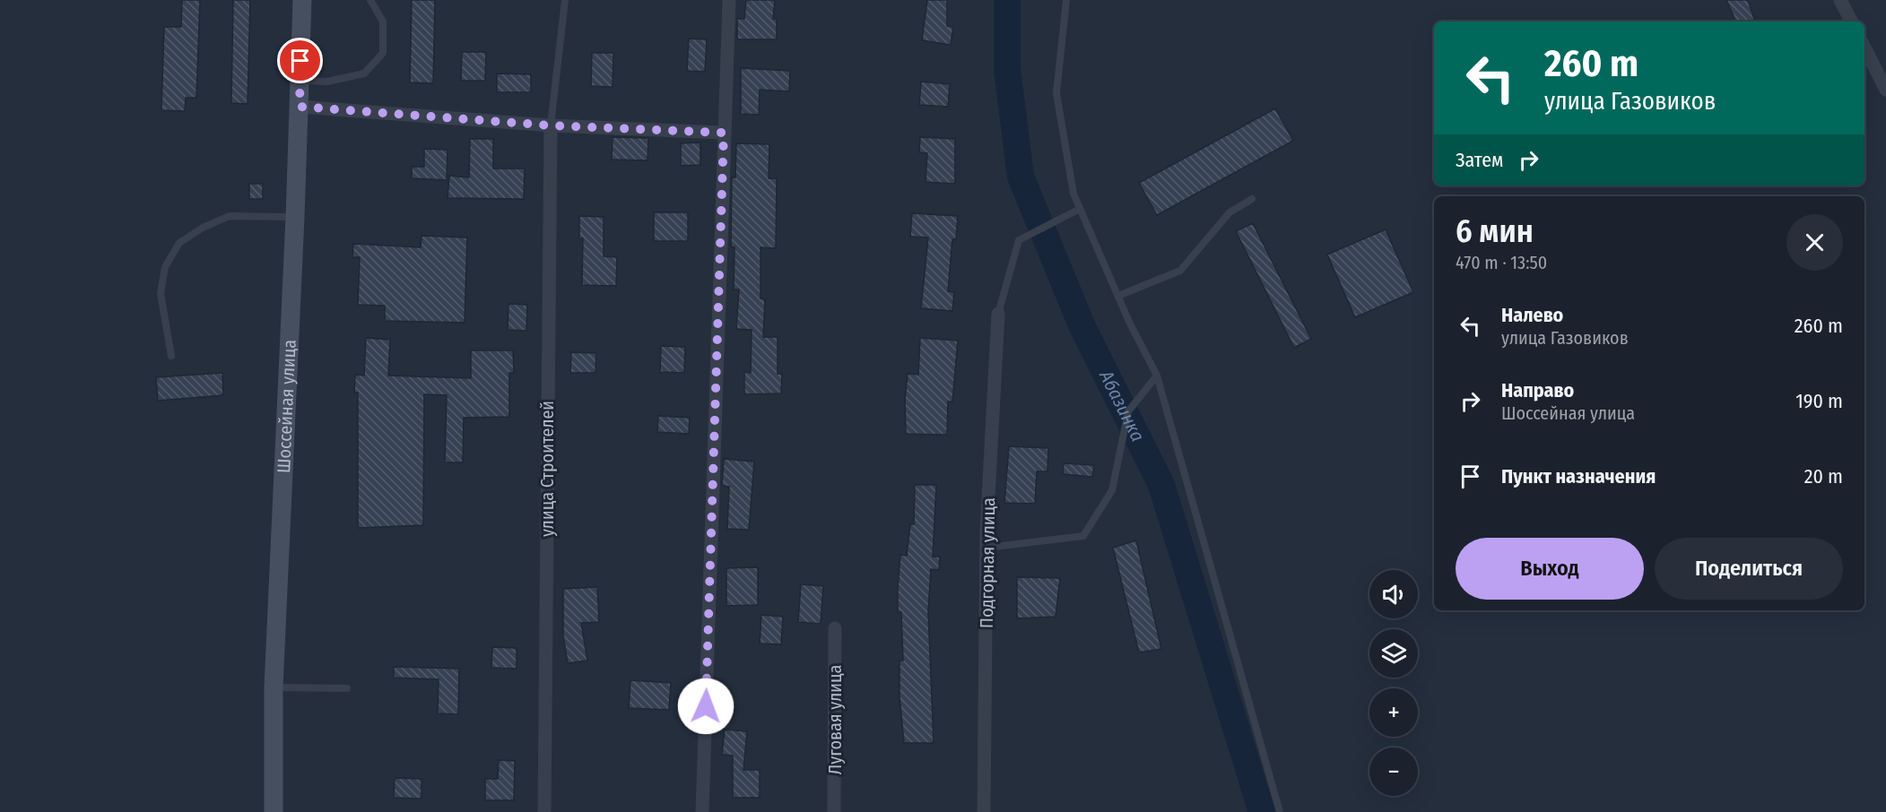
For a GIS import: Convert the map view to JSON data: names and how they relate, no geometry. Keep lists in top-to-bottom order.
{
  "streets": {
    "main road": ["Шоссейная улица"],
    "street": ["улица Строителей", "Подгорная улица", "Луговая улица"]
  },
  "water": ["Абазинка"],
  "page": {
    "turn": ["260 m", "улица Газовиков"],
    "then": "Затем",
    "heading": ["6 мин", "470 m · 13:50"],
    "list": [
      {
        "name": "Налево",
        "note": "улица Газовиков",
        "value": "260 m"
      },
      {
        "name": "Направо",
        "note": "Шоссейная улица",
        "value": "190 m"
      },
      {
        "name": "Пункт назначения",
        "value": "20 m"
      }
    ],
    "buttons": ["Выход", "Поделиться"],
    "map_buttons": ["+", "−"]
  }
}
